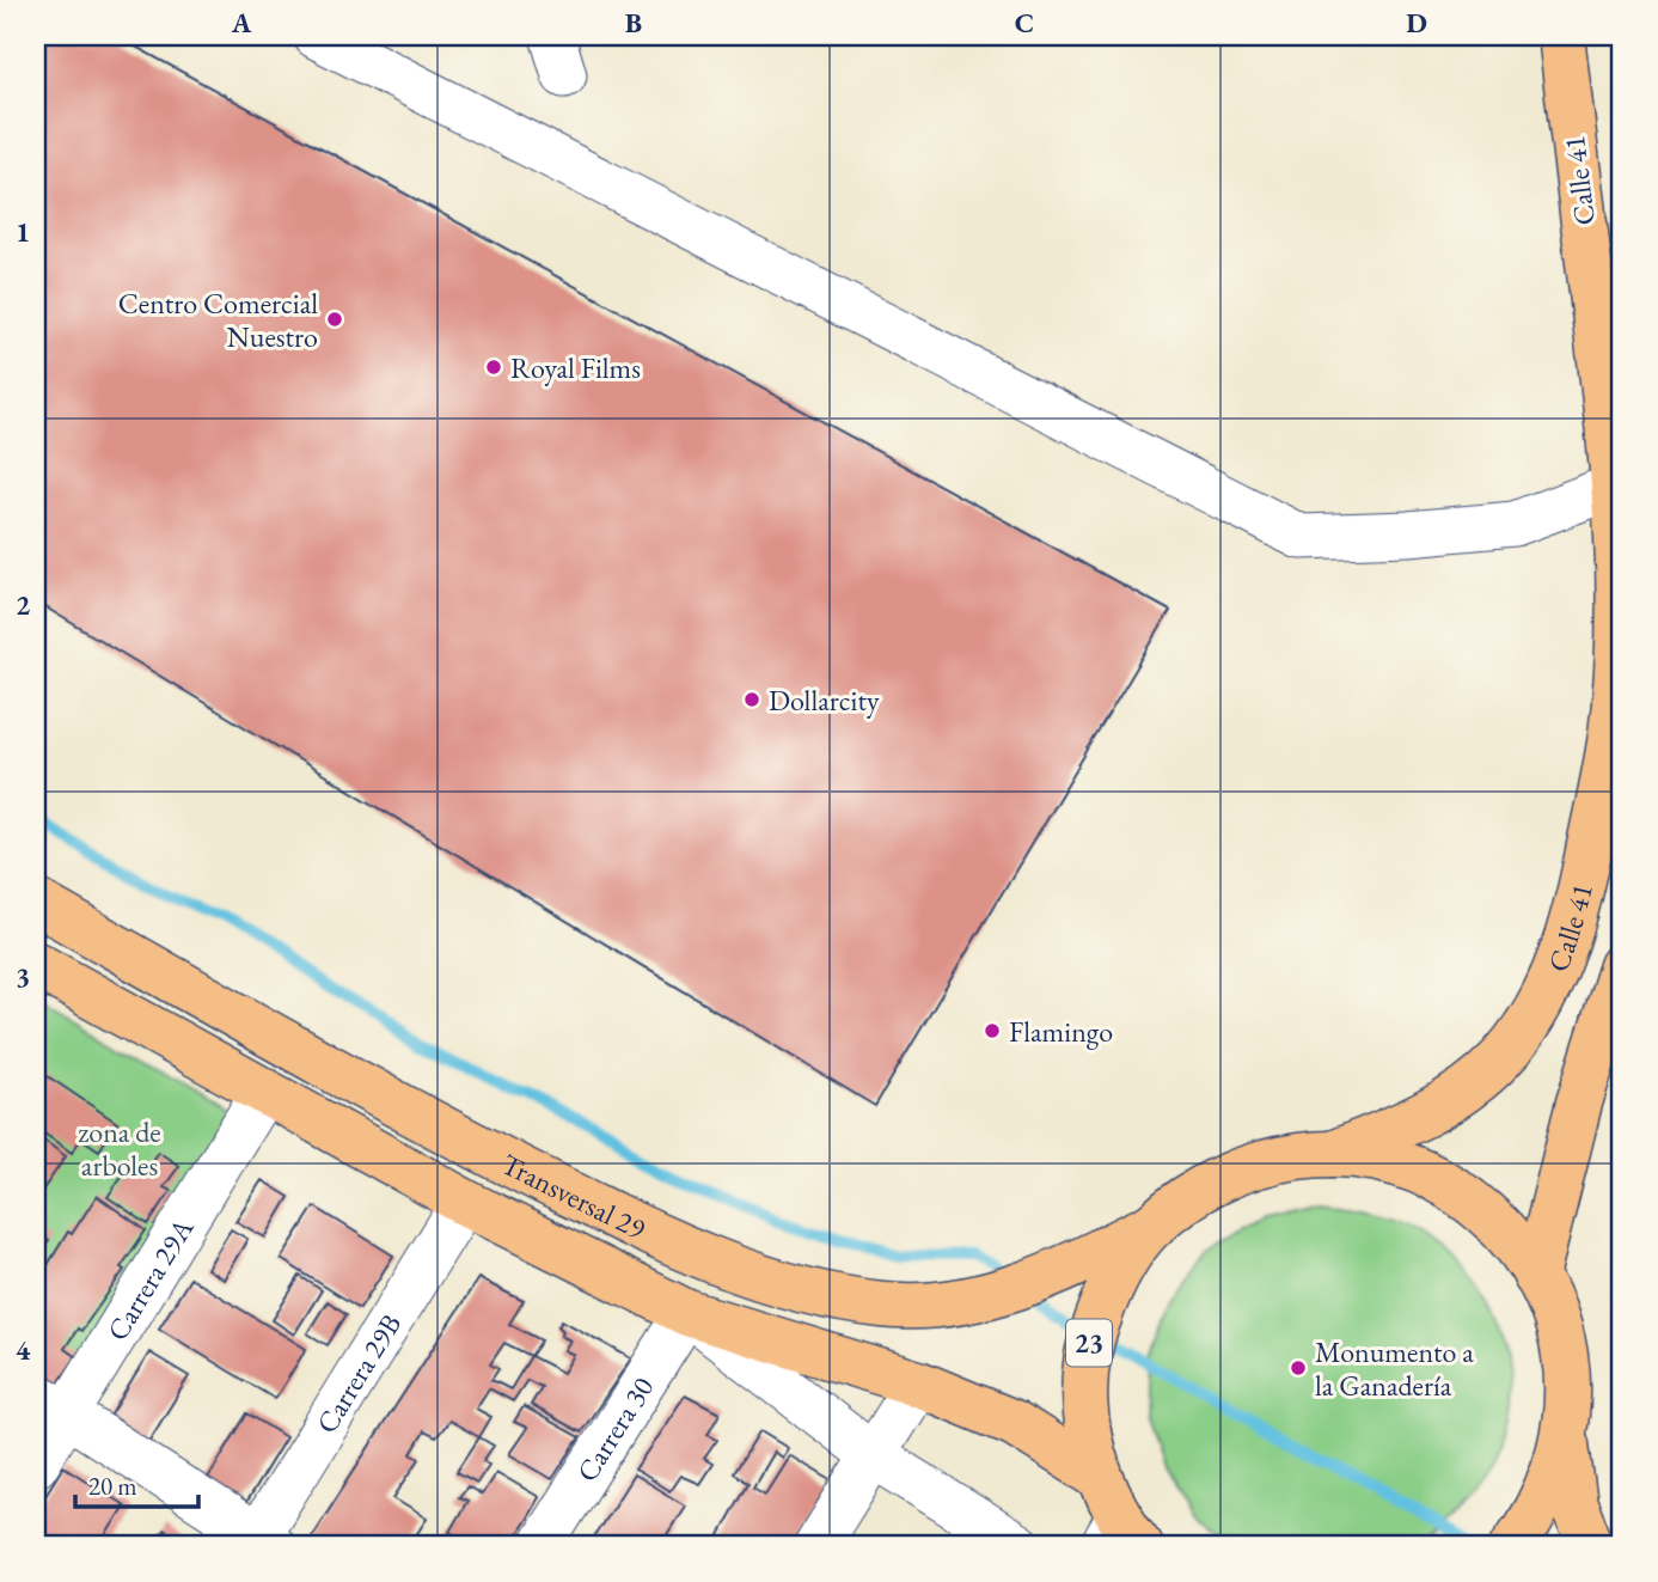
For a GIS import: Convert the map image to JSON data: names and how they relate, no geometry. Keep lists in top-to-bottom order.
{
  "streets": {
    "main road": ["Calle 41", "Transversal 29", "23"],
    "street": ["Carrera 29A", "Carrera 29B", "Carrera 30"]
  },
  "crossings": [
    ["Calle 41", "23"],
    ["Transversal 29", "Carrera 29A"],
    ["Transversal 29", "23"],
    ["Transversal 29", "Carrera 29B"],
    ["Transversal 29", "Carrera 30"]
  ],
  "parks": ["zona de arboles"],
  "places": [
    "Centro Comercial Nuestro",
    "Royal Films",
    "Dollarcity",
    "Flamingo",
    "Monumento a la Ganadería"
  ],
  "scale_bar": "20 m",
  "grid": {
    "columns": [
      "A",
      "B",
      "C",
      "D"
    ],
    "rows": [
      "1",
      "2",
      "3",
      "4"
    ]
  }
}
